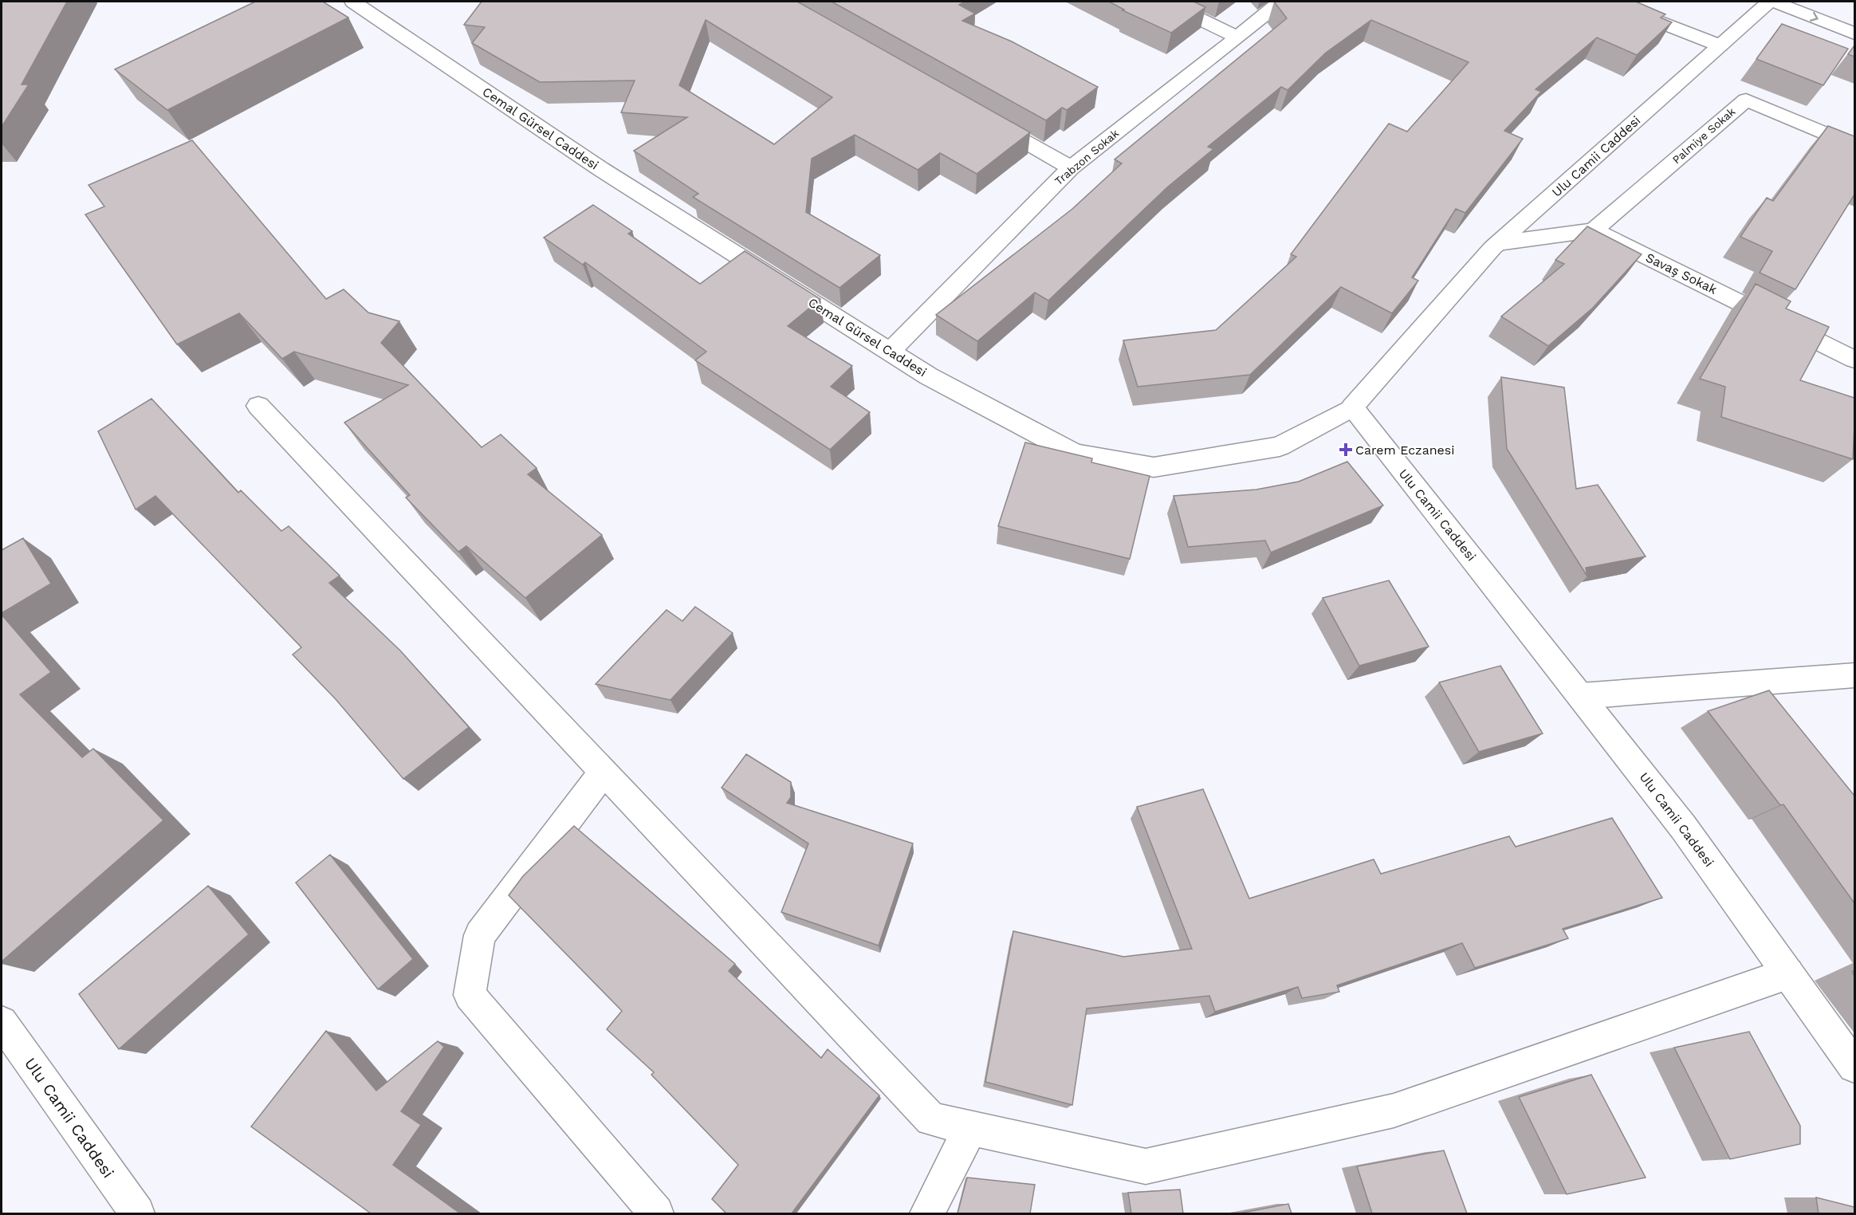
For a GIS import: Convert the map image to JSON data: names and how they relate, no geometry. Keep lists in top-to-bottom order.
{
  "streets": {
    "street": [
      "Cemal Gürsel Caddesi",
      "Palmiye Sokak",
      "Ulu Camii Caddesi",
      "Trabzon Sokak",
      "Savaş Sokak"
    ]
  },
  "crossings": [
    ["Cemal Gürsel Caddesi", "Ulu Camii Caddesi"],
    ["Cemal Gürsel Caddesi", "Trabzon Sokak"],
    ["Palmiye Sokak", "Savaş Sokak"]
  ],
  "places": {
    "health": ["Carem Eczanesi"]
  }
}
